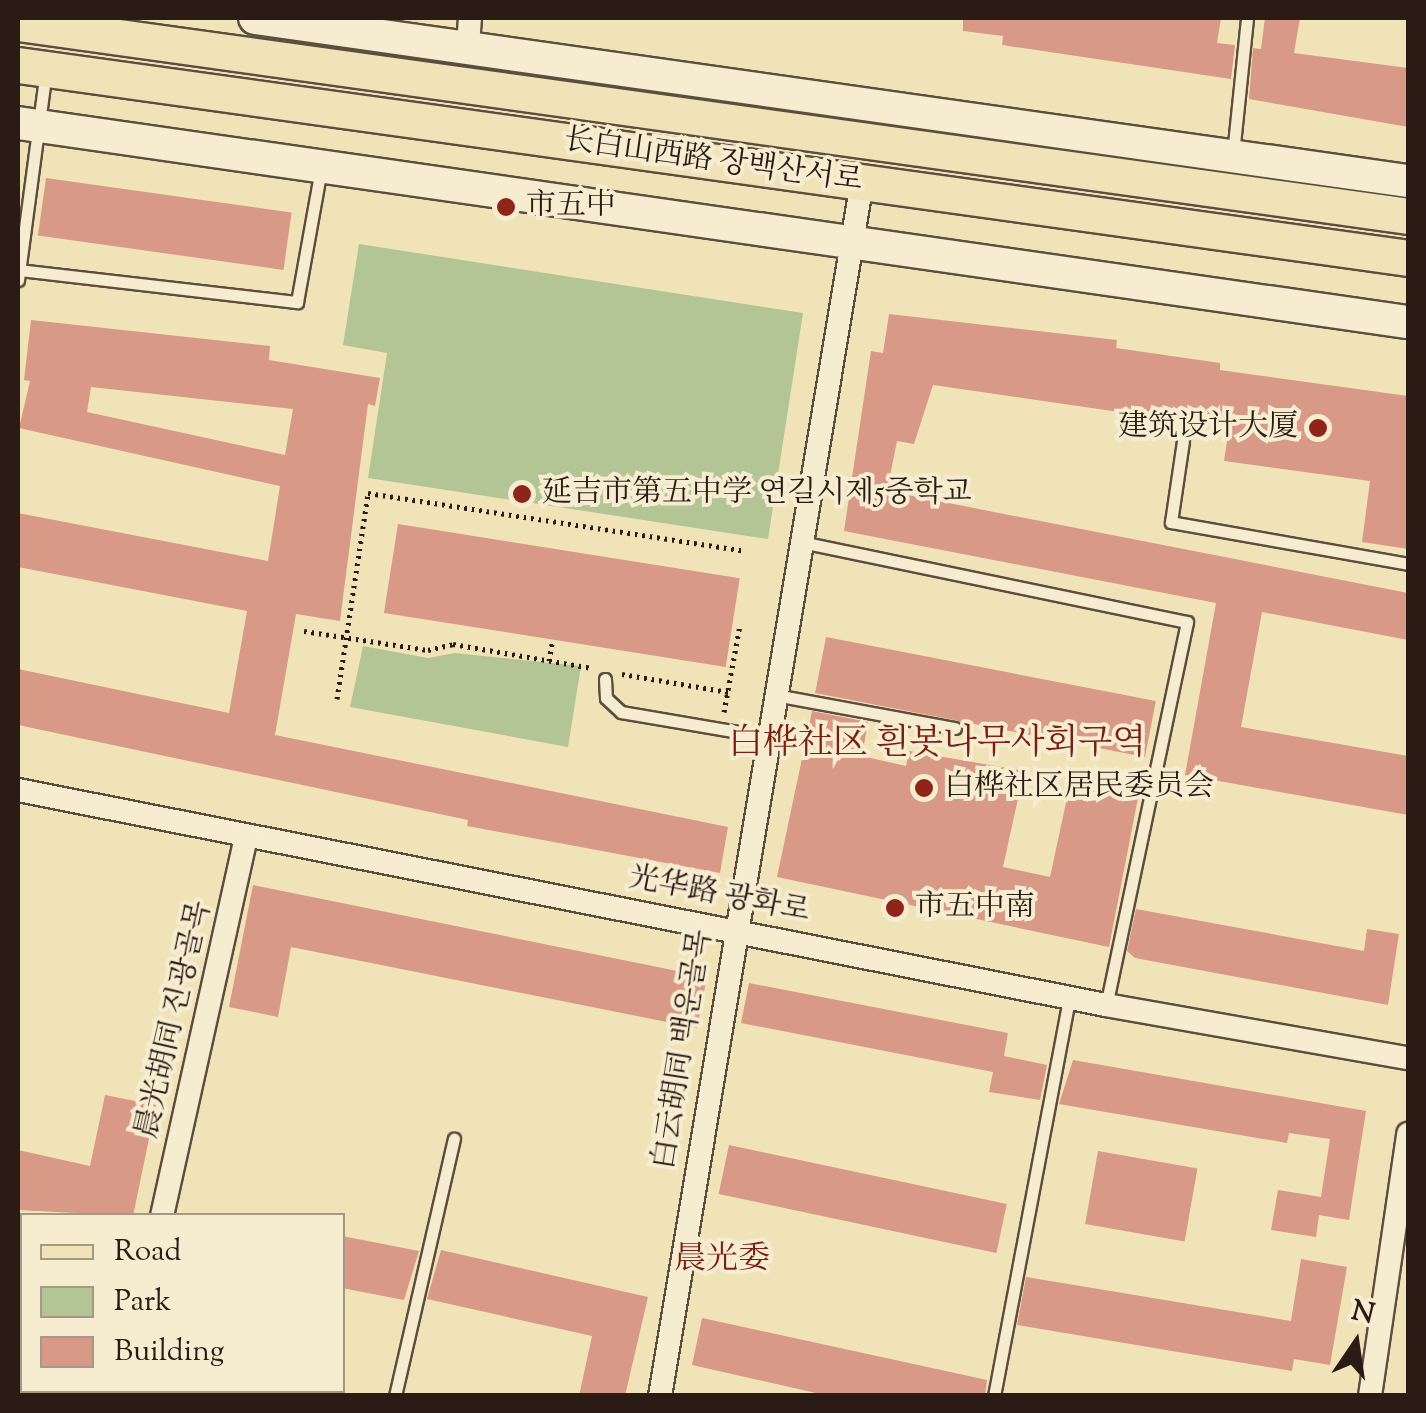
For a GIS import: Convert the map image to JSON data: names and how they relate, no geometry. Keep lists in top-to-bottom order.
{
  "streets": {
    "main road": ["长白山西路 장백산서로"],
    "street": ["光华路 광화로", "晨光胡同 진광골목", "白云胡同 백운골목"]
  },
  "crossings": [
    ["长白山西路 장백산서로", "白云胡同 백운골목"],
    ["光华路 광화로", "晨光胡同 진광골목"],
    ["光华路 광화로", "白云胡同 백운골목"]
  ],
  "districts": ["白桦社区 흰봇나무사회구역", "晨光委"],
  "places": [
    "市五中",
    "建筑设计大厦",
    "延吉市第五中学 연길시제5중학교",
    "白桦社区居民委员会",
    "市五中南"
  ],
  "legend": ["Road", "Park", "Building"],
  "north": "top"
}
